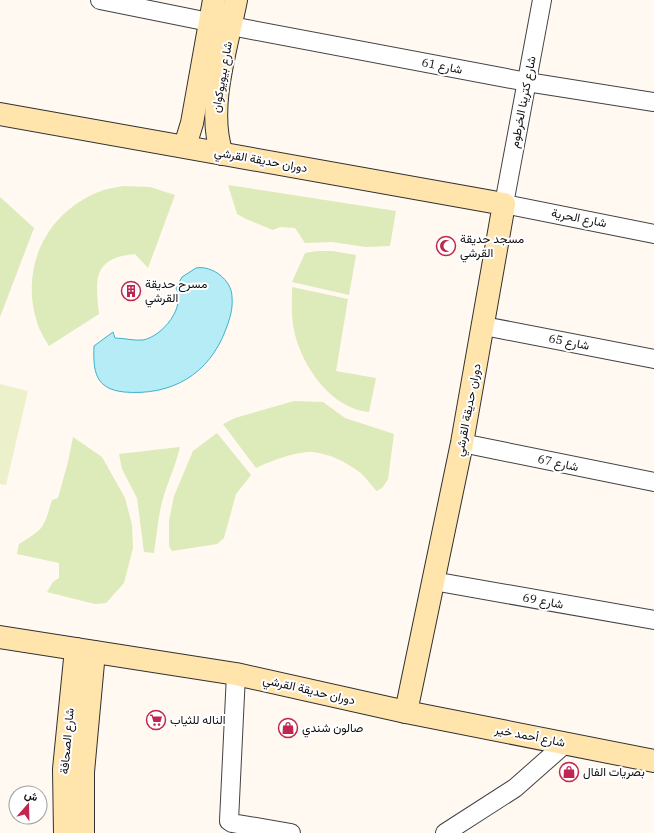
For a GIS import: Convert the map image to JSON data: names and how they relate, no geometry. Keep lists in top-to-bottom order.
{
  "streets": {
    "main road": [
      "شارع بيويوكوان",
      "دوران حديقة القرشي",
      "شارع أحمد خير",
      "شارع الصحافة"
    ],
    "street": [
      "شارع 61",
      "شارع كترينا الخرطوم",
      "شارع الحرية",
      "شارع 65",
      "شارع 67",
      "شارع 69"
    ]
  },
  "crossings": [
    ["شارع 61", "شارع بيويوكوان"],
    ["شارع 61", "شارع كترينا الخرطوم"],
    ["شارع بيويوكوان", "دوران حديقة القرشي"],
    ["شارع كترينا الخرطوم", "دوران حديقة القرشي"],
    ["شارع كترينا الخرطوم", "شارع الحرية"],
    ["دوران حديقة القرشي", "شارع الحرية"],
    ["دوران حديقة القرشي", "شارع 65"],
    ["دوران حديقة القرشي", "شارع 67"],
    ["دوران حديقة القرشي", "شارع 69"],
    ["دوران حديقة القرشي", "شارع أحمد خير"],
    ["دوران حديقة القرشي", "شارع الصحافة"]
  ],
  "places": {
    "mosque": ["مسجد حديقة القرشي"],
    "building": ["مسرح حديقة القرشي"],
    "supermarket": ["الناله للثياب"],
    "shop": ["صالون شندي", "بصريات الفال"]
  },
  "north": "top"
}
